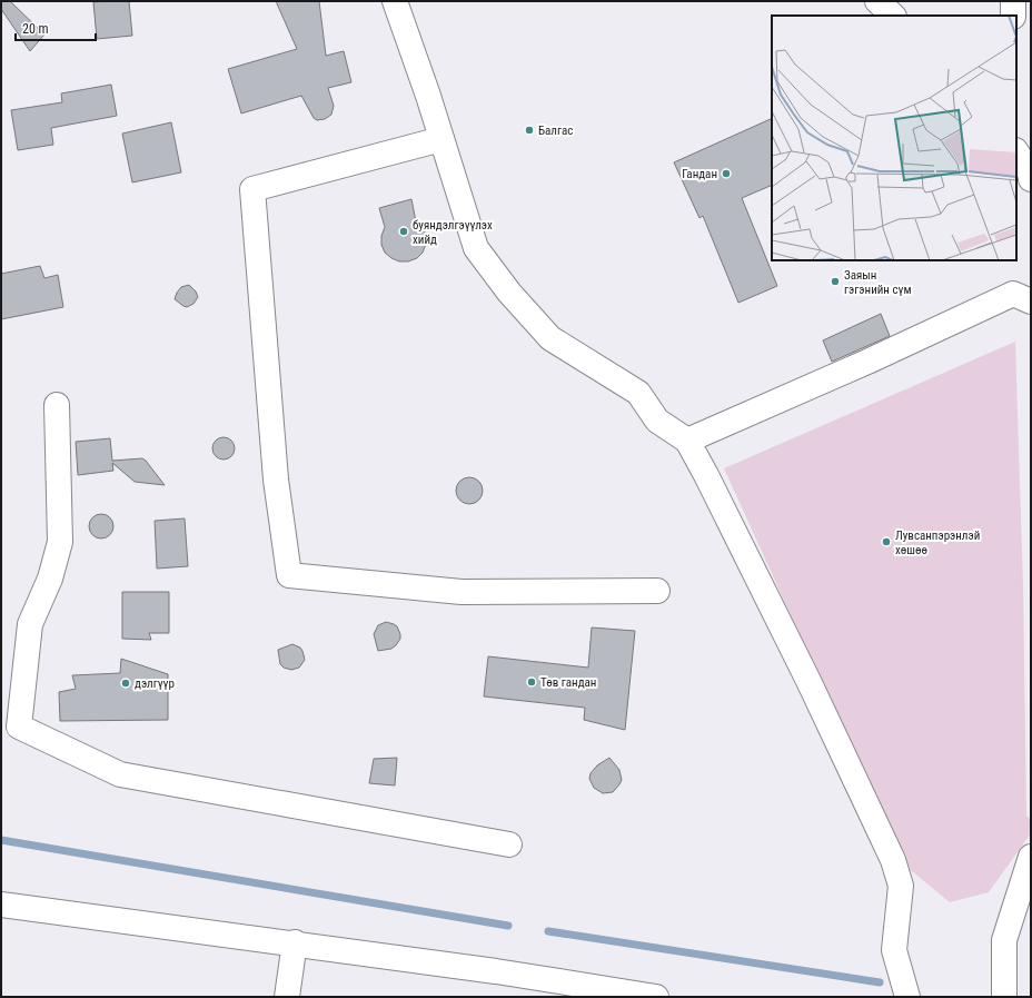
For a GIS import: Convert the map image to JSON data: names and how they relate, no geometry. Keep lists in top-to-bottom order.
{
  "places": [
    "Балгас",
    "Гандан",
    "буяндэлгэүүлэх хийд",
    "Заяын гэгэнийн сүм",
    "Лувсанпэрэнлэй хөшөө",
    "Төв гандан",
    "дэлгүүр"
  ],
  "scale_bar": "20 m"
}
